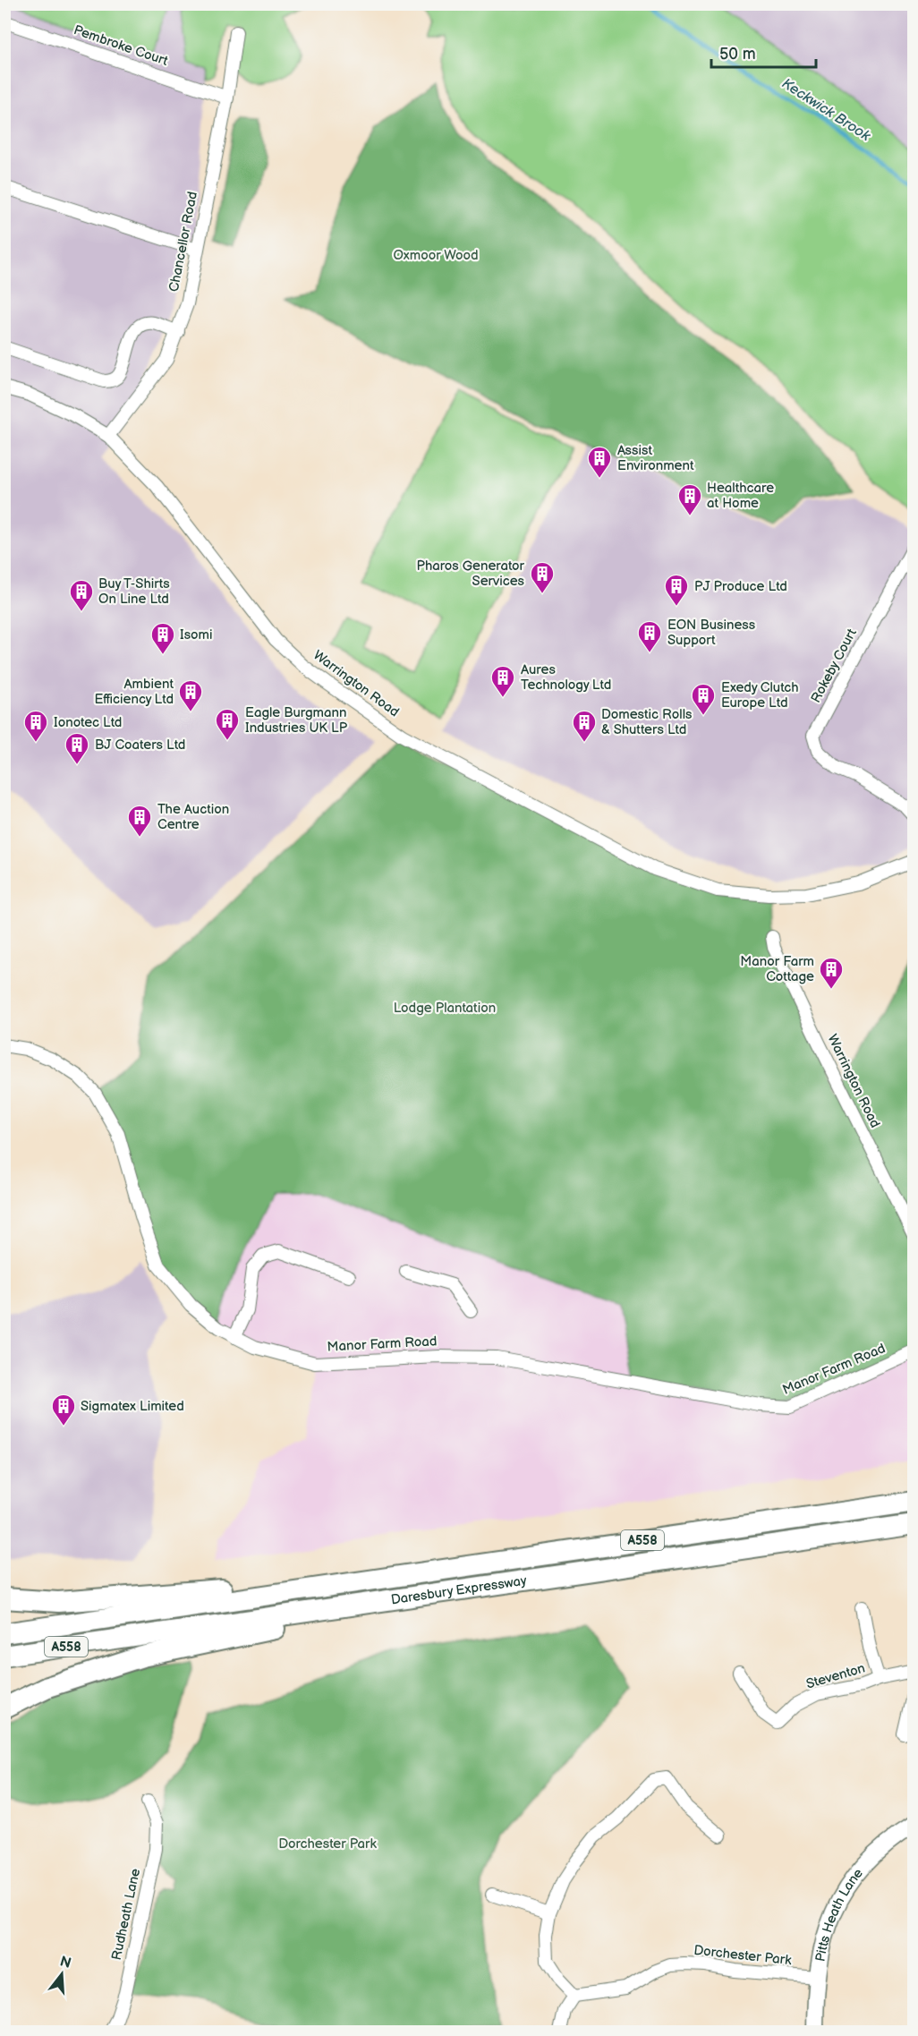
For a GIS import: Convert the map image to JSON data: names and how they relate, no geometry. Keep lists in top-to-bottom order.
{
  "streets": {
    "main road": ["A558", "Daresbury Expressway"],
    "street": [
      "Pembroke Court",
      "Chancellor Road",
      "Rokeby Court",
      "Warrington Road",
      "Manor Farm Road",
      "Steventon",
      "Rudheath Lane",
      "Pitts Heath Lane",
      "Dorchester Park"
    ]
  },
  "crossings": [
    ["Pembroke Court", "Chancellor Road"],
    ["Chancellor Road", "Warrington Road"],
    ["Pitts Heath Lane", "Dorchester Park"]
  ],
  "water": ["Keckwick Brook"],
  "parks": ["Oxmoor Wood", "Lodge Plantation", "Dorchester Park"],
  "places": {
    "building": [
      "Assist Environment",
      "Healthcare at Home",
      "Pharos Generator Services",
      "PJ Produce Ltd",
      "Buy T-Shirts On Line Ltd",
      "EON Business Support",
      "Isomi",
      "Aures Technology Ltd",
      "Ambient Efficiency Ltd",
      "Exedy Clutch Europe Ltd",
      "Eagle Burgmann Industries UK LP",
      "Ionotec Ltd",
      "Domestic Rolls & Shutters Ltd",
      "BJ Coaters Ltd",
      "The Auction Centre",
      "Manor Farm Cottage",
      "Sigmatex Limited"
    ]
  },
  "scale_bar": "50 m",
  "north": "top"
}
